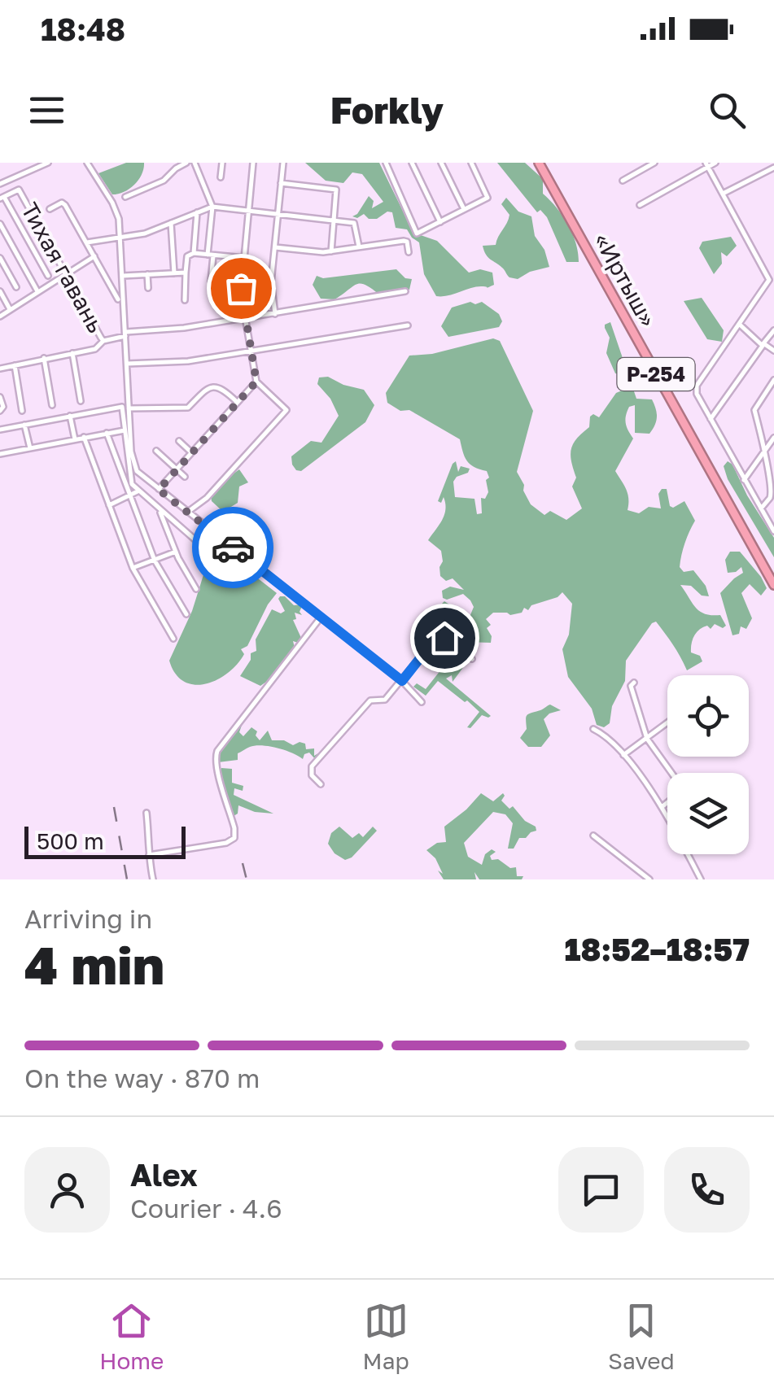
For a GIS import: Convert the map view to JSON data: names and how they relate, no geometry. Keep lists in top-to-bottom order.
{
  "streets": {
    "highway": ["«Иртыш»", "Р-254"],
    "street": ["Тихая гавань"]
  },
  "scale_bar": "500 m",
  "page": {
    "status": "18:48",
    "header": "Forkly",
    "scale": "500 m",
    "heading": ["4 min", "Arriving in", "18:52–18:57"],
    "panel": ["Alex", "Courier · 4.6"],
    "bar": "On the way · 870 m",
    "tabs": ["Home", "Map", "Saved"]
  }
}
